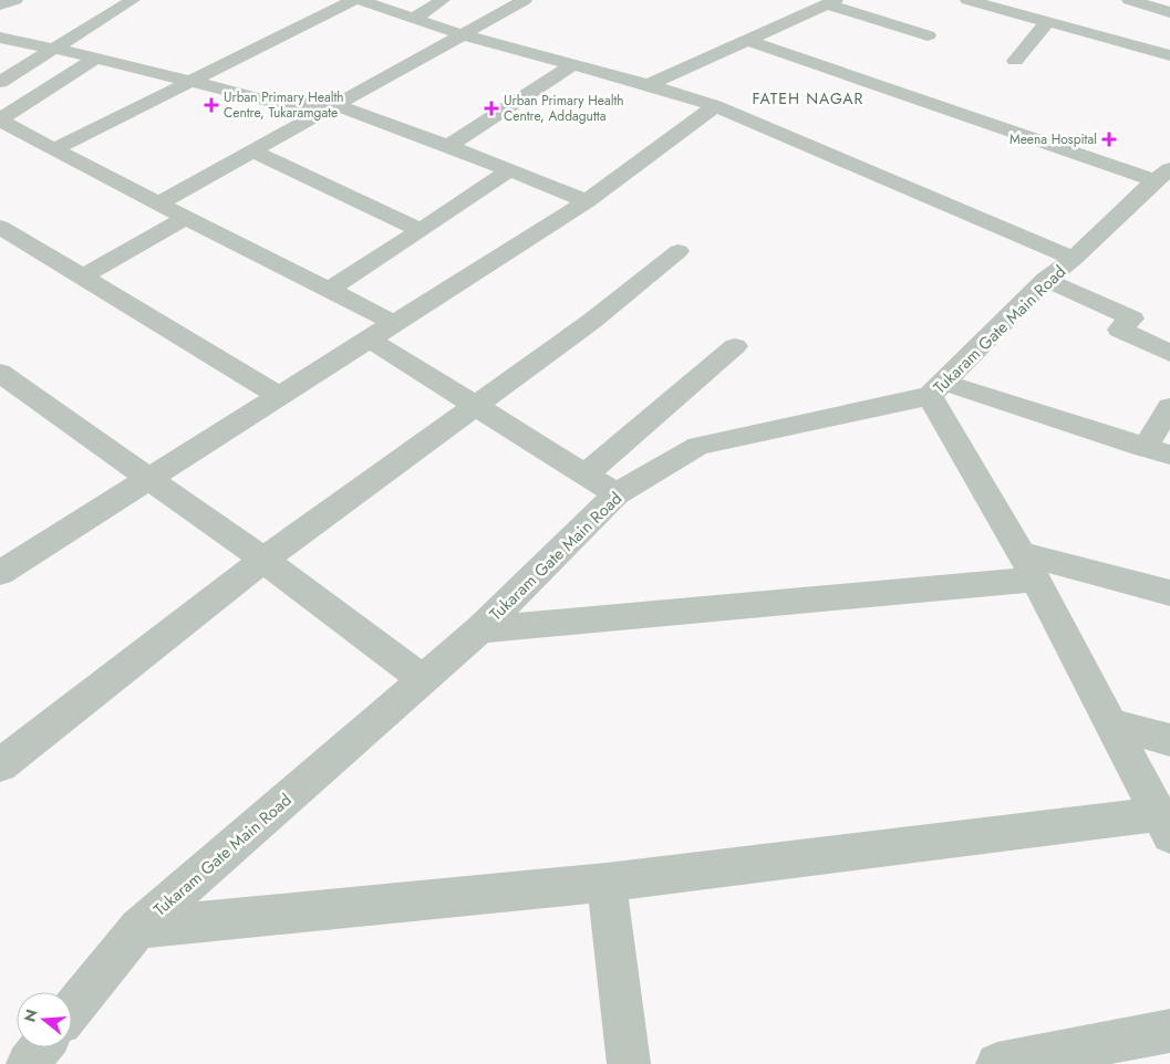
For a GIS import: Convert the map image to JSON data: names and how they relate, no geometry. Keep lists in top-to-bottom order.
{
  "streets": {
    "street": ["Tukaram Gate Main Road"]
  },
  "districts": ["FATEH NAGAR"],
  "places": {
    "health": ["Urban Primary Health Centre, Tukaramgate", "Urban Primary Health Centre, Addagutta", "Meena Hospital"]
  },
  "north": "left"
}
